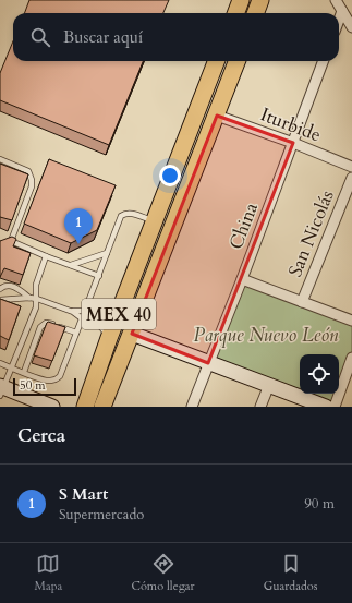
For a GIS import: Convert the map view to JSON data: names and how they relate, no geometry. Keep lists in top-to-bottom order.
{
  "streets": {
    "main road": ["MEX 40"],
    "street": ["Iturbide", "China", "San Nicolás"]
  },
  "crossings": [
    ["Iturbide", "China"],
    ["Iturbide", "MEX 40"]
  ],
  "parks": ["Parque Nuevo León"],
  "scale_bar": "50 m",
  "page": {
    "search": "Buscar aquí",
    "pins": "1",
    "scale": "50 m",
    "heading": "Cerca",
    "list": [
      {
        "mark": "1",
        "name": "S Mart",
        "note": "Supermercado",
        "value": "90 m"
      }
    ],
    "nav": ["Mapa", "Cómo llegar", "Guardados"]
  }
}
